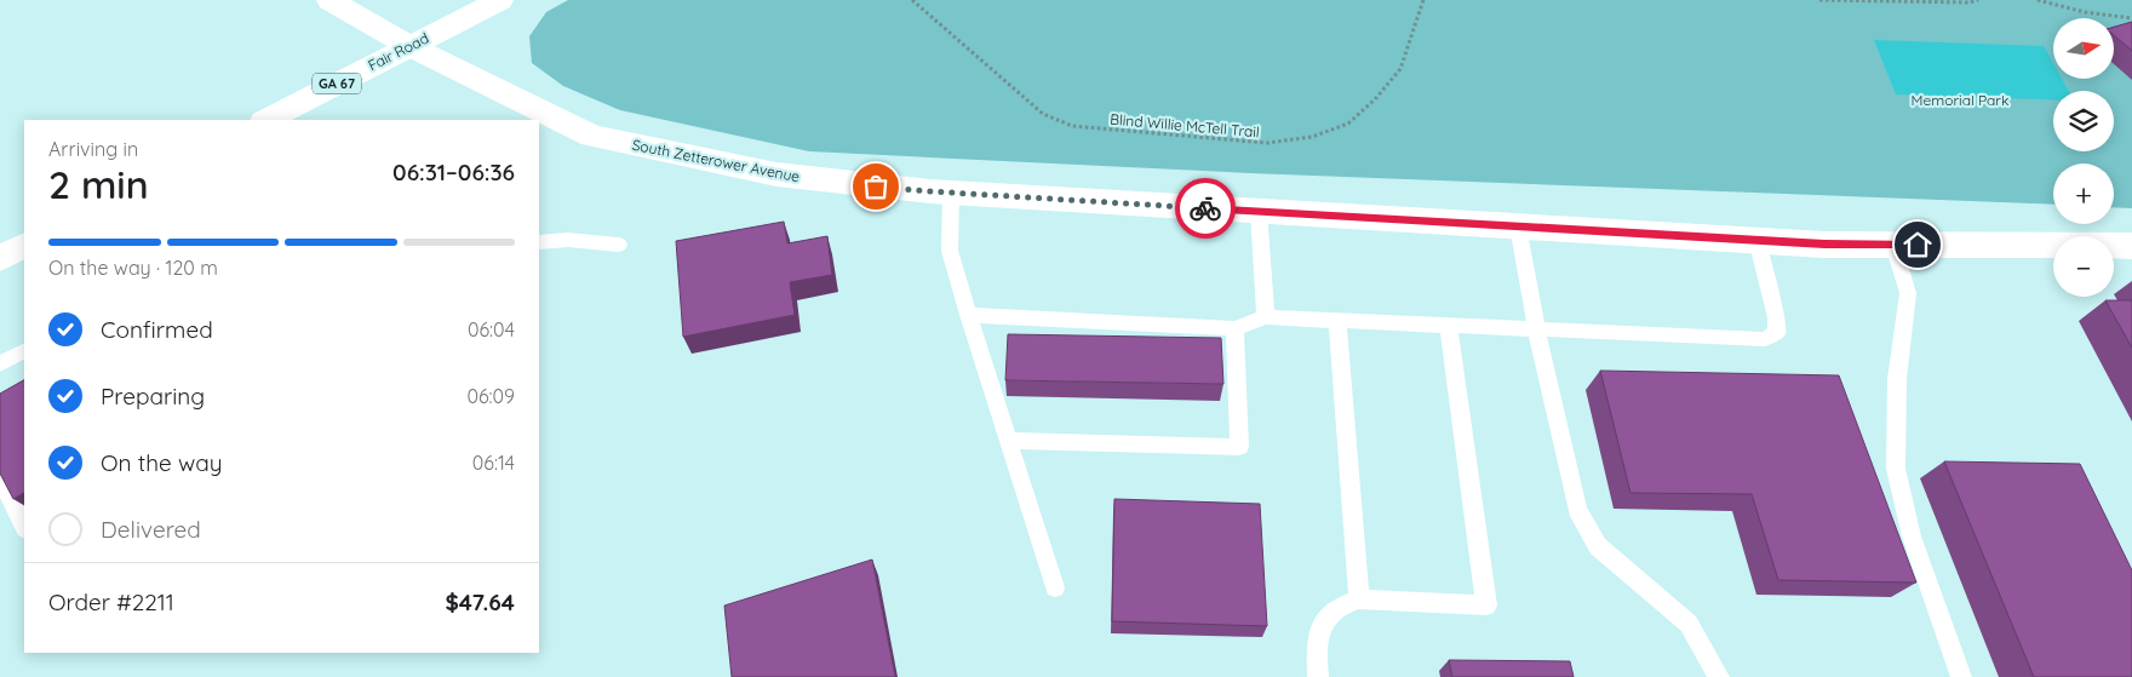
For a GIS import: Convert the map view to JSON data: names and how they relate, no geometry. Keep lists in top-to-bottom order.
{
  "streets": {
    "street": ["Fair Road", "GA 67", "South Zetterower Avenue"],
    "path": ["Blind Willie McTell Trail"]
  },
  "crossings": [
    ["Fair Road", "South Zetterower Avenue"]
  ],
  "parks": ["Memorial Park"],
  "north": "right",
  "page": {
    "map_buttons": ["+", "−"],
    "heading": ["2 min", "Arriving in", "06:31–06:36"],
    "panel": ["Order #2211", "$47.64"],
    "bar": "On the way · 120 m",
    "list": [
      ["Confirmed", "06:04"],
      ["Preparing", "06:09"],
      ["On the way", "06:14"],
      "Delivered"
    ]
  }
}
